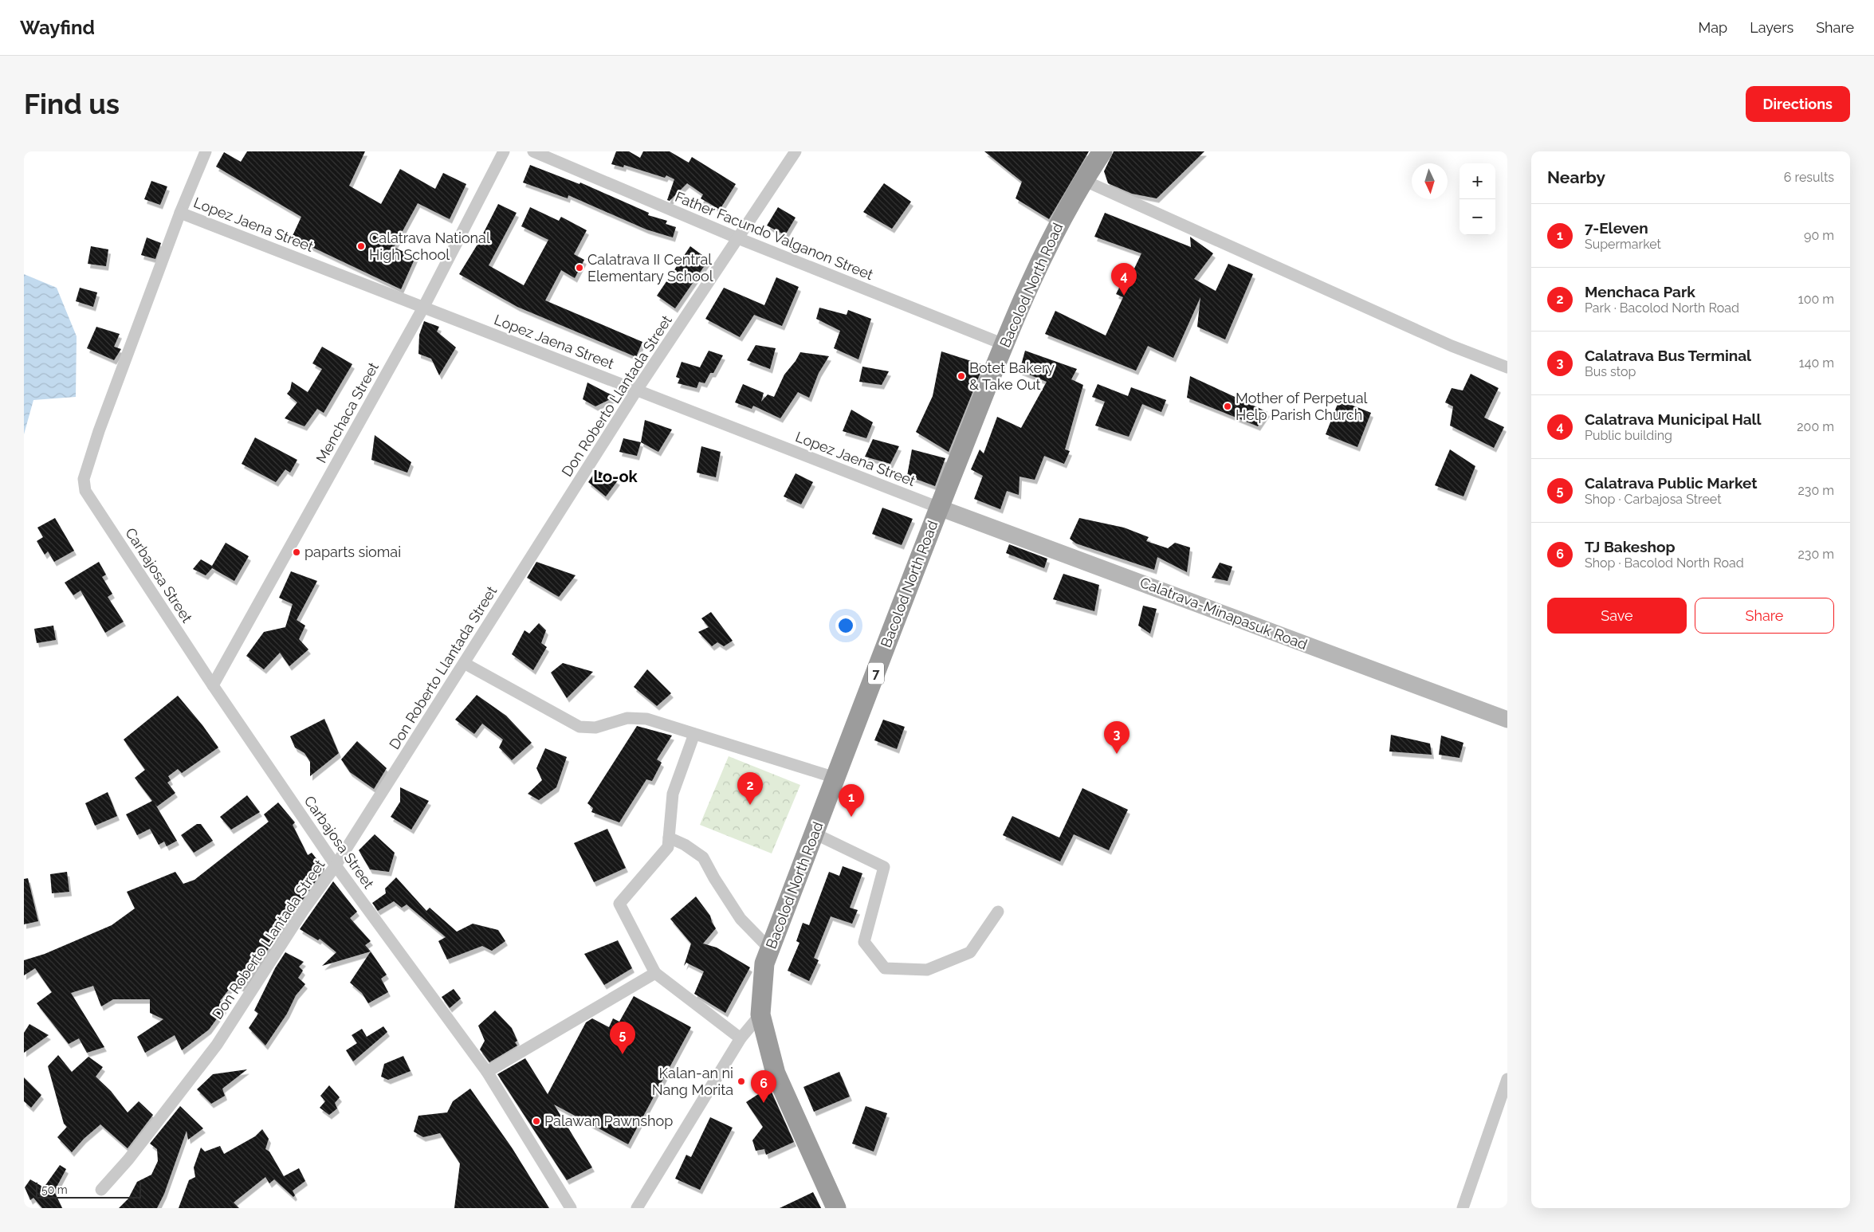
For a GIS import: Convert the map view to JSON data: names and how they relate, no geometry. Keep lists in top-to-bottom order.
{
  "streets": {
    "highway": ["Bacolod North Road", "7"],
    "main road": ["Calatrava-Minapasuk Road"],
    "street": [
      "Lopez Jaena Street",
      "Father Facundo Valganon Street",
      "Don Roberto Llantada Street",
      "Menchaca Street",
      "Carbajosa Street"
    ]
  },
  "crossings": [
    ["Lopez Jaena Street", "Bacolod North Road"],
    ["Lopez Jaena Street", "Don Roberto Llantada Street"],
    ["Lopez Jaena Street", "Menchaca Street"],
    ["Lopez Jaena Street", "Carbajosa Street"],
    ["Lopez Jaena Street", "Calatrava-Minapasuk Road"],
    ["Father Facundo Valganon Street", "Bacolod North Road"],
    ["Father Facundo Valganon Street", "Don Roberto Llantada Street"],
    ["Bacolod North Road", "Calatrava-Minapasuk Road"],
    ["Don Roberto Llantada Street", "Carbajosa Street"],
    ["Menchaca Street", "Carbajosa Street"]
  ],
  "districts": ["Lo-ok"],
  "places": [
    "Calatrava National High School",
    "Calatrava II Central Elementary School",
    "Botet Bakery & Take Out",
    "Mother of Perpetual Help Parish Church",
    "paparts siomai",
    "Kalan-an ni Nang Morita",
    "Palawan Pawnshop"
  ],
  "scale_bar": "50 m",
  "north": "bottom",
  "page": {
    "header": "Wayfind",
    "nav": ["Map", "Layers", "Share"],
    "buttons": [
      "Directions",
      ["Save", "Share"]
    ],
    "title": "Find us",
    "heading": ["Nearby", "6 results"],
    "map_buttons": ["+", "−"],
    "list": [
      {
        "mark": "1",
        "name": "7-Eleven",
        "note": "Supermarket",
        "value": "90 m"
      },
      {
        "mark": "2",
        "name": "Menchaca Park",
        "note": "Park · Bacolod North Road",
        "value": "100 m"
      },
      {
        "mark": "3",
        "name": "Calatrava Bus Terminal",
        "note": "Bus stop",
        "value": "140 m"
      },
      {
        "mark": "4",
        "name": "Calatrava Municipal Hall",
        "note": "Public building",
        "value": "200 m"
      },
      {
        "mark": "5",
        "name": "Calatrava Public Market",
        "note": "Shop · Carbajosa Street",
        "value": "230 m"
      },
      {
        "mark": "6",
        "name": "TJ Bakeshop",
        "note": "Shop · Bacolod North Road",
        "value": "230 m"
      }
    ],
    "pins": [
      "4",
      "3",
      "2",
      "1",
      "5",
      "6"
    ],
    "scale": "50 m"
  }
}
